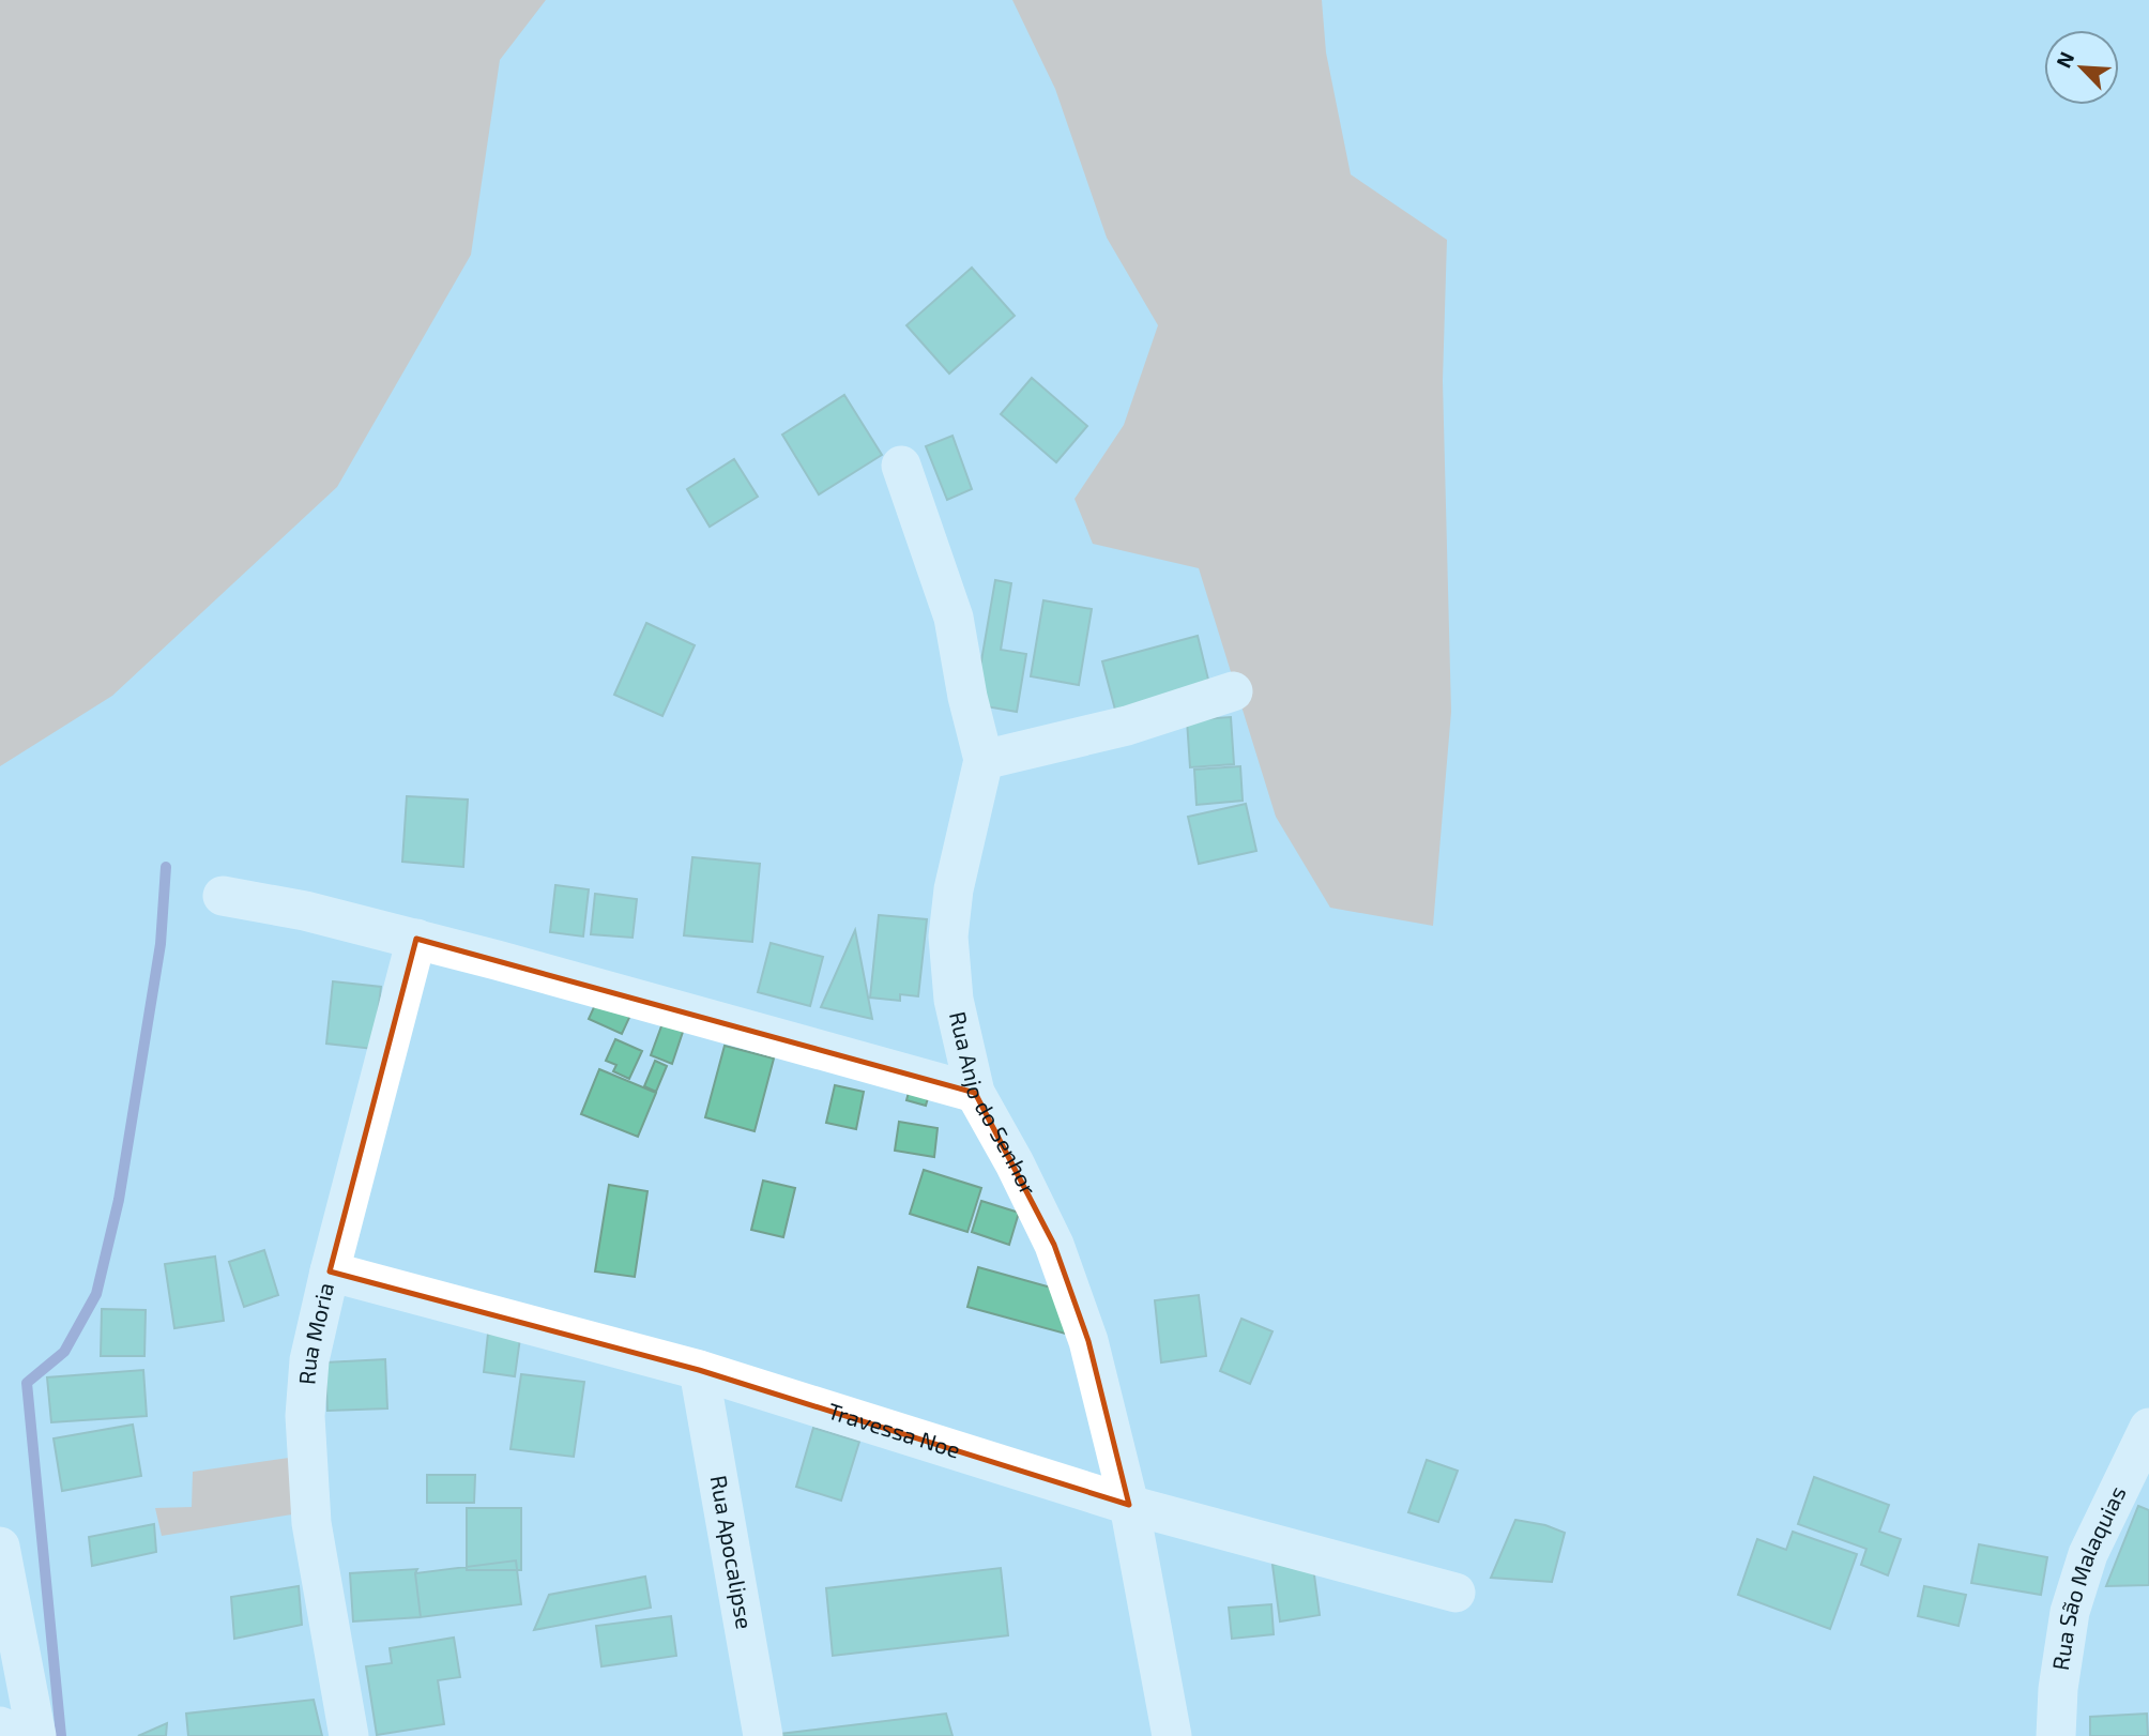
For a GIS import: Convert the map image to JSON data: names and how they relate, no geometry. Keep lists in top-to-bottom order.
{
  "streets": {
    "street": [
      "Rua Anjo do Senhor",
      "Rua Moria",
      "Travessa Noe",
      "Rua Apocalipse",
      "Rua São Malaquias"
    ]
  },
  "crossings": [
    ["Rua Anjo do Senhor", "Travessa Noe"],
    ["Rua Moria", "Travessa Noe"],
    ["Travessa Noe", "Rua Apocalipse"]
  ],
  "north": "top left"
}
